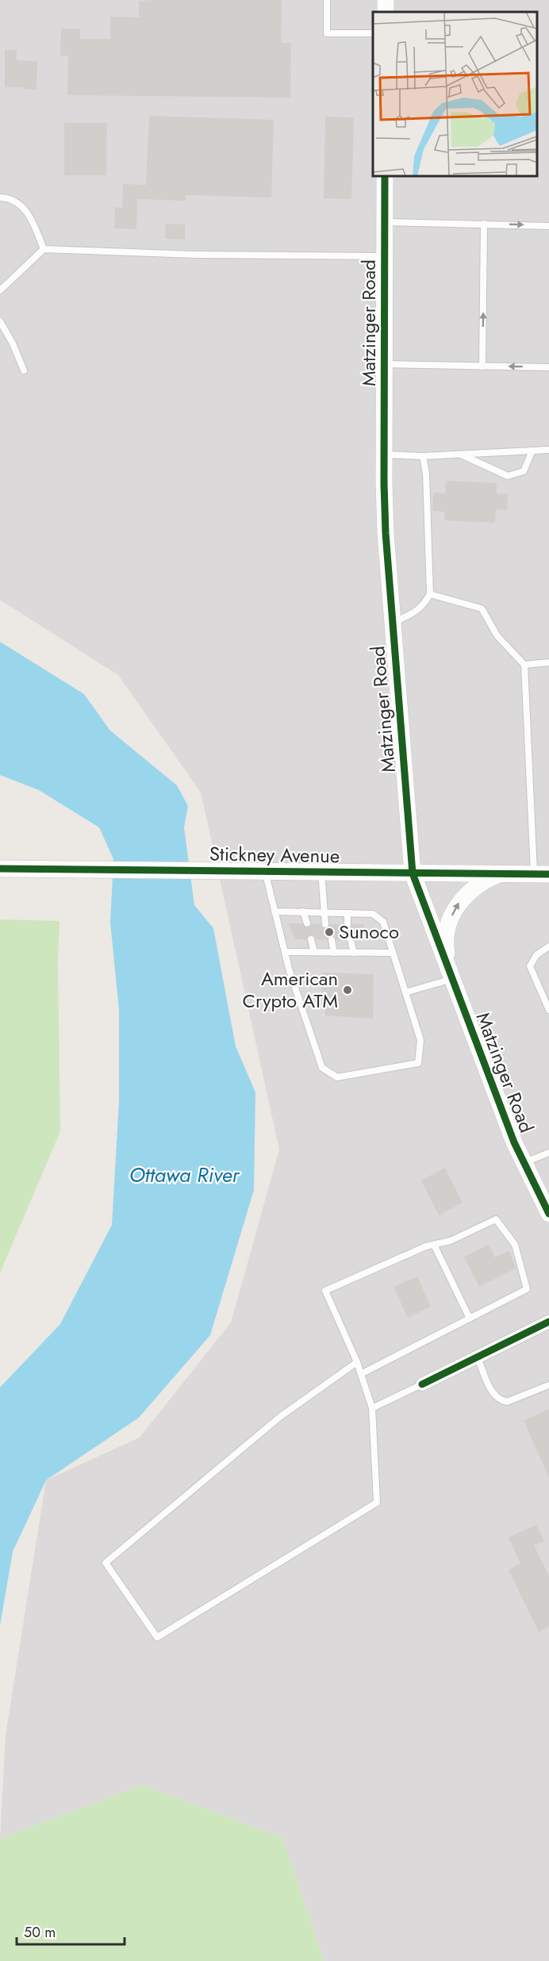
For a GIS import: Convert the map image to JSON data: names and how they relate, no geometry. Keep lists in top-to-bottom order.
{
  "streets": {
    "street": ["Matzinger Road", "Stickney Avenue"]
  },
  "crossings": [
    ["Matzinger Road", "Stickney Avenue"]
  ],
  "water": ["Ottawa River"],
  "places": ["Sunoco", "American Crypto ATM"],
  "scale_bar": "50 m"
}
